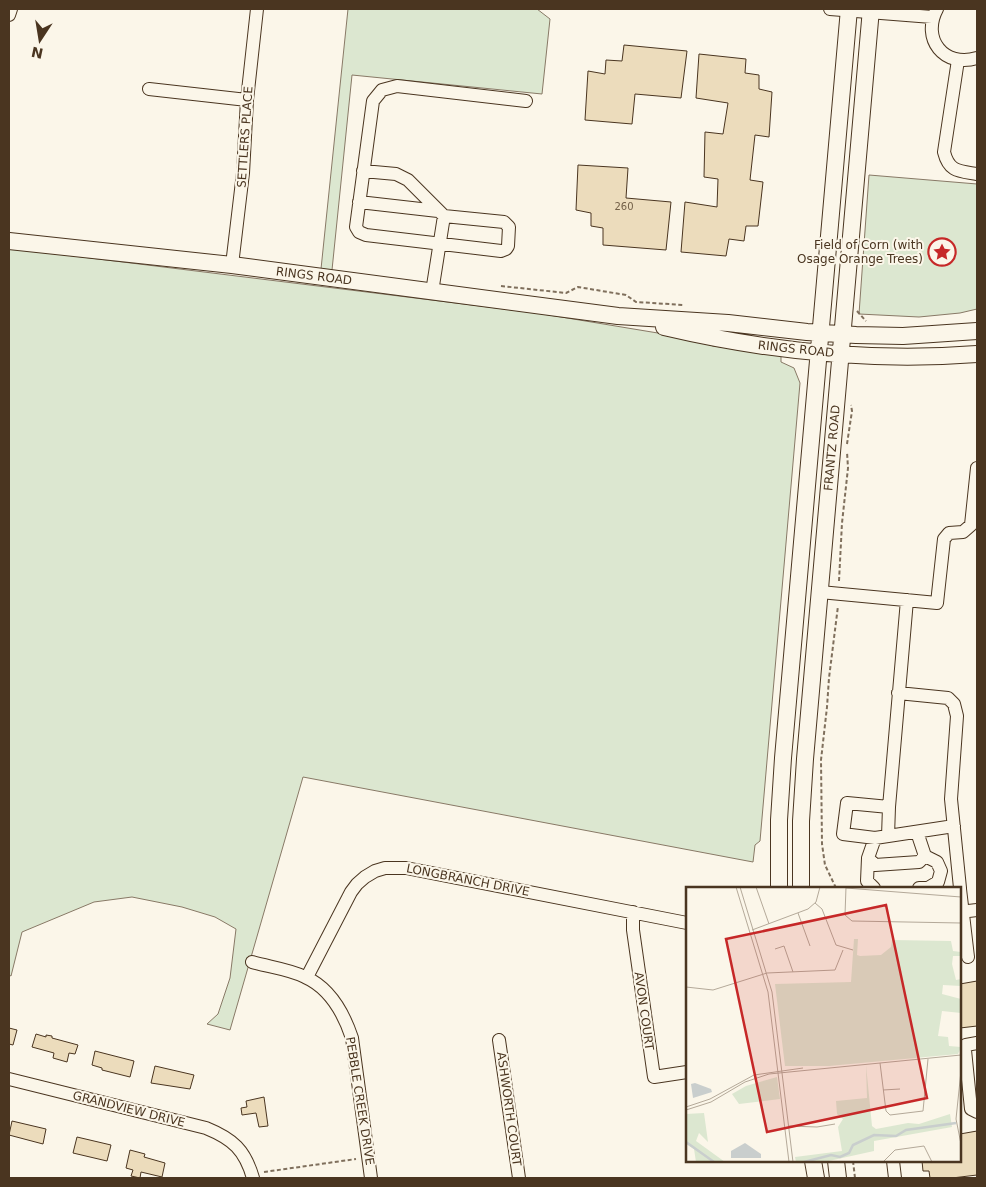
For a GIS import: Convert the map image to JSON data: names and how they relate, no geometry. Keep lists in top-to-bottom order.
{
  "streets": {
    "main road": ["RINGS ROAD", "FRANTZ ROAD"],
    "street": [
      "SETTLERS PLACE",
      "LONGBRANCH DRIVE",
      "AVON COURT",
      "PEBBLE CREEK DRIVE",
      "GRANDVIEW DRIVE",
      "ASHWORTH COURT"
    ]
  },
  "crossings": [
    ["SETTLERS PLACE", "RINGS ROAD"],
    ["RINGS ROAD", "FRANTZ ROAD"],
    ["LONGBRANCH DRIVE", "AVON COURT"],
    ["LONGBRANCH DRIVE", "PEBBLE CREEK DRIVE"]
  ],
  "places": {
    "place": ["Field of Corn (with Osage Orange Trees)"]
  },
  "house_numbers": ["260"],
  "north": "bottom"
}
